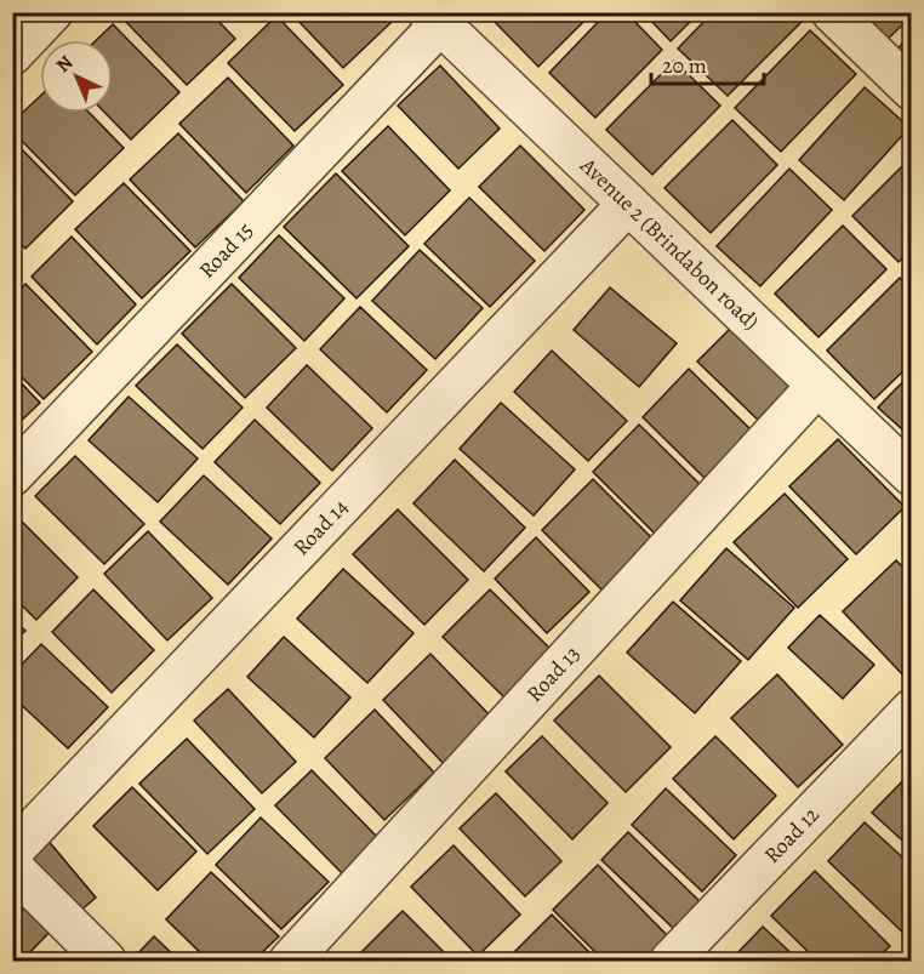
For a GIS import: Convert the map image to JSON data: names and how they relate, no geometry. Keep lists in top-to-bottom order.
{
  "streets": {
    "street": [
      "Avenue 2 (Brindabon road)",
      "Road 15",
      "Road 14",
      "Road 13",
      "Road 12"
    ]
  },
  "crossings": [
    ["Avenue 2 (Brindabon road)", "Road 15"],
    ["Avenue 2 (Brindabon road)", "Road 14"],
    ["Avenue 2 (Brindabon road)", "Road 13"]
  ],
  "scale_bar": "20 m",
  "north": "top left"
}
